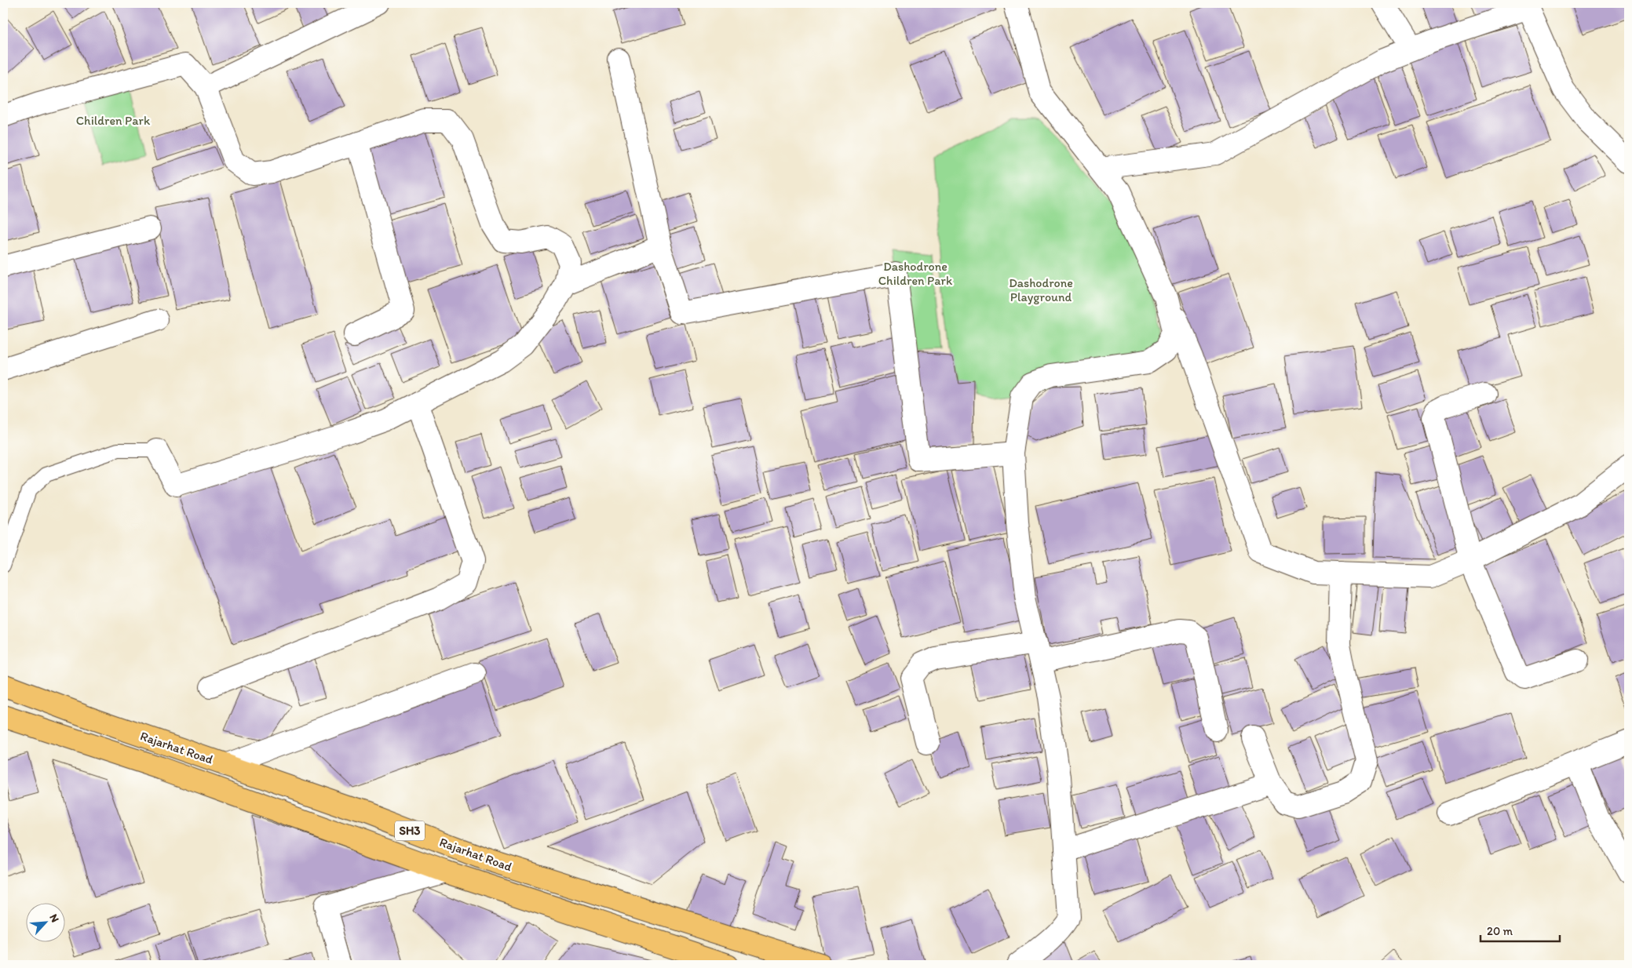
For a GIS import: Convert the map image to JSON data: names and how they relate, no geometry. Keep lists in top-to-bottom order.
{
  "streets": {
    "main road": ["Rajarhat Road", "SH3"]
  },
  "parks": ["Children Park", "Dashodrone Children Park", "Dashodrone Playground"],
  "scale_bar": "20 m",
  "north": "top right"
}
